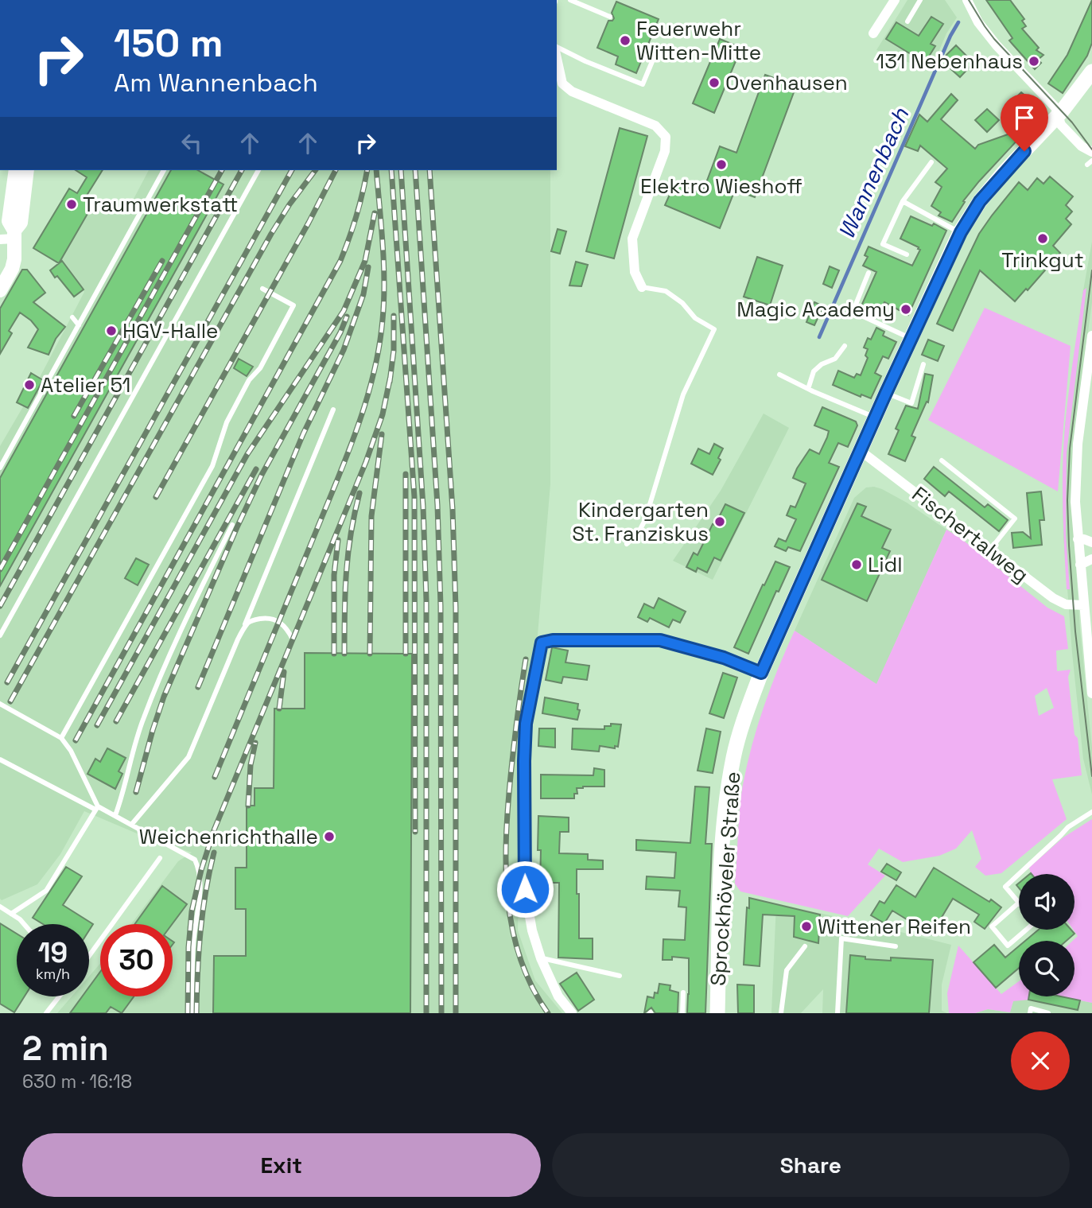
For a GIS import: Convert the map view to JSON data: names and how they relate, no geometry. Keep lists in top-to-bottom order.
{
  "streets": {
    "main road": ["Sprockhöveler Straße"],
    "street": ["Fischertalweg"]
  },
  "crossings": [
    ["Fischertalweg", "Sprockhöveler Straße"]
  ],
  "water": ["Wannenbach"],
  "places": [
    "Feuerwehr Witten-Mitte",
    "131 Nebenhaus",
    "Ovenhausen",
    "Elektro Wieshoff",
    "Traumwerkstatt",
    "Trinkgut",
    "Magic Academy",
    "HGV-Halle",
    "Atelier 51",
    "Kindergarten St. Franziskus",
    "Lidl",
    "Weichenrichthalle",
    "Wittener Reifen"
  ],
  "page": {
    "turn": ["150 m", "Am Wannenbach"],
    "speed": "19 km/h",
    "limit": "30",
    "heading": ["2 min", "630 m · 16:18"],
    "buttons": ["Exit", "Share"]
  }
}
